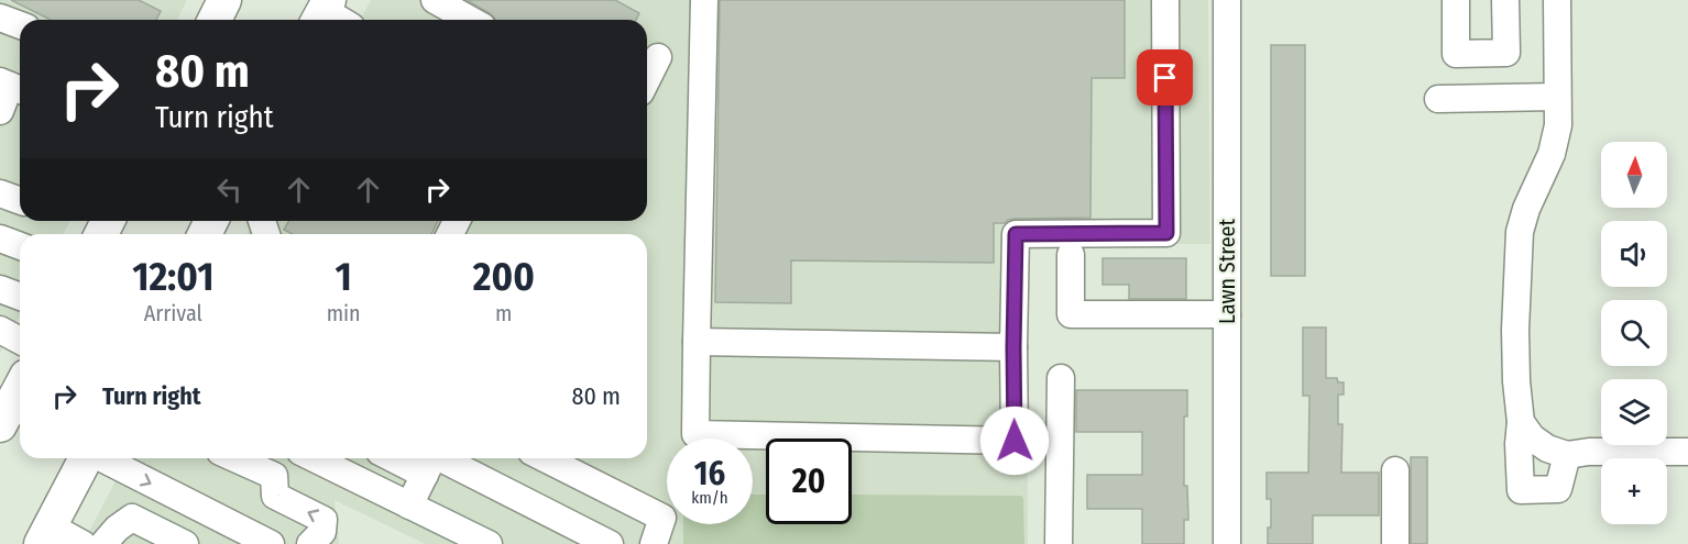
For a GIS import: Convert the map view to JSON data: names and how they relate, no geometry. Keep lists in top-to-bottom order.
{
  "streets": {
    "street": ["Lawn Street"]
  },
  "north": "top",
  "page": {
    "turn": ["80 m", "Turn right"],
    "map_buttons": "+",
    "eta": [
      "12:01",
      "Arrival",
      "1",
      "min",
      "200",
      "m"
    ],
    "list": [
      {
        "name": "Turn right",
        "value": "80 m"
      }
    ],
    "speed": "16 km/h",
    "limit": "20"
  }
}
